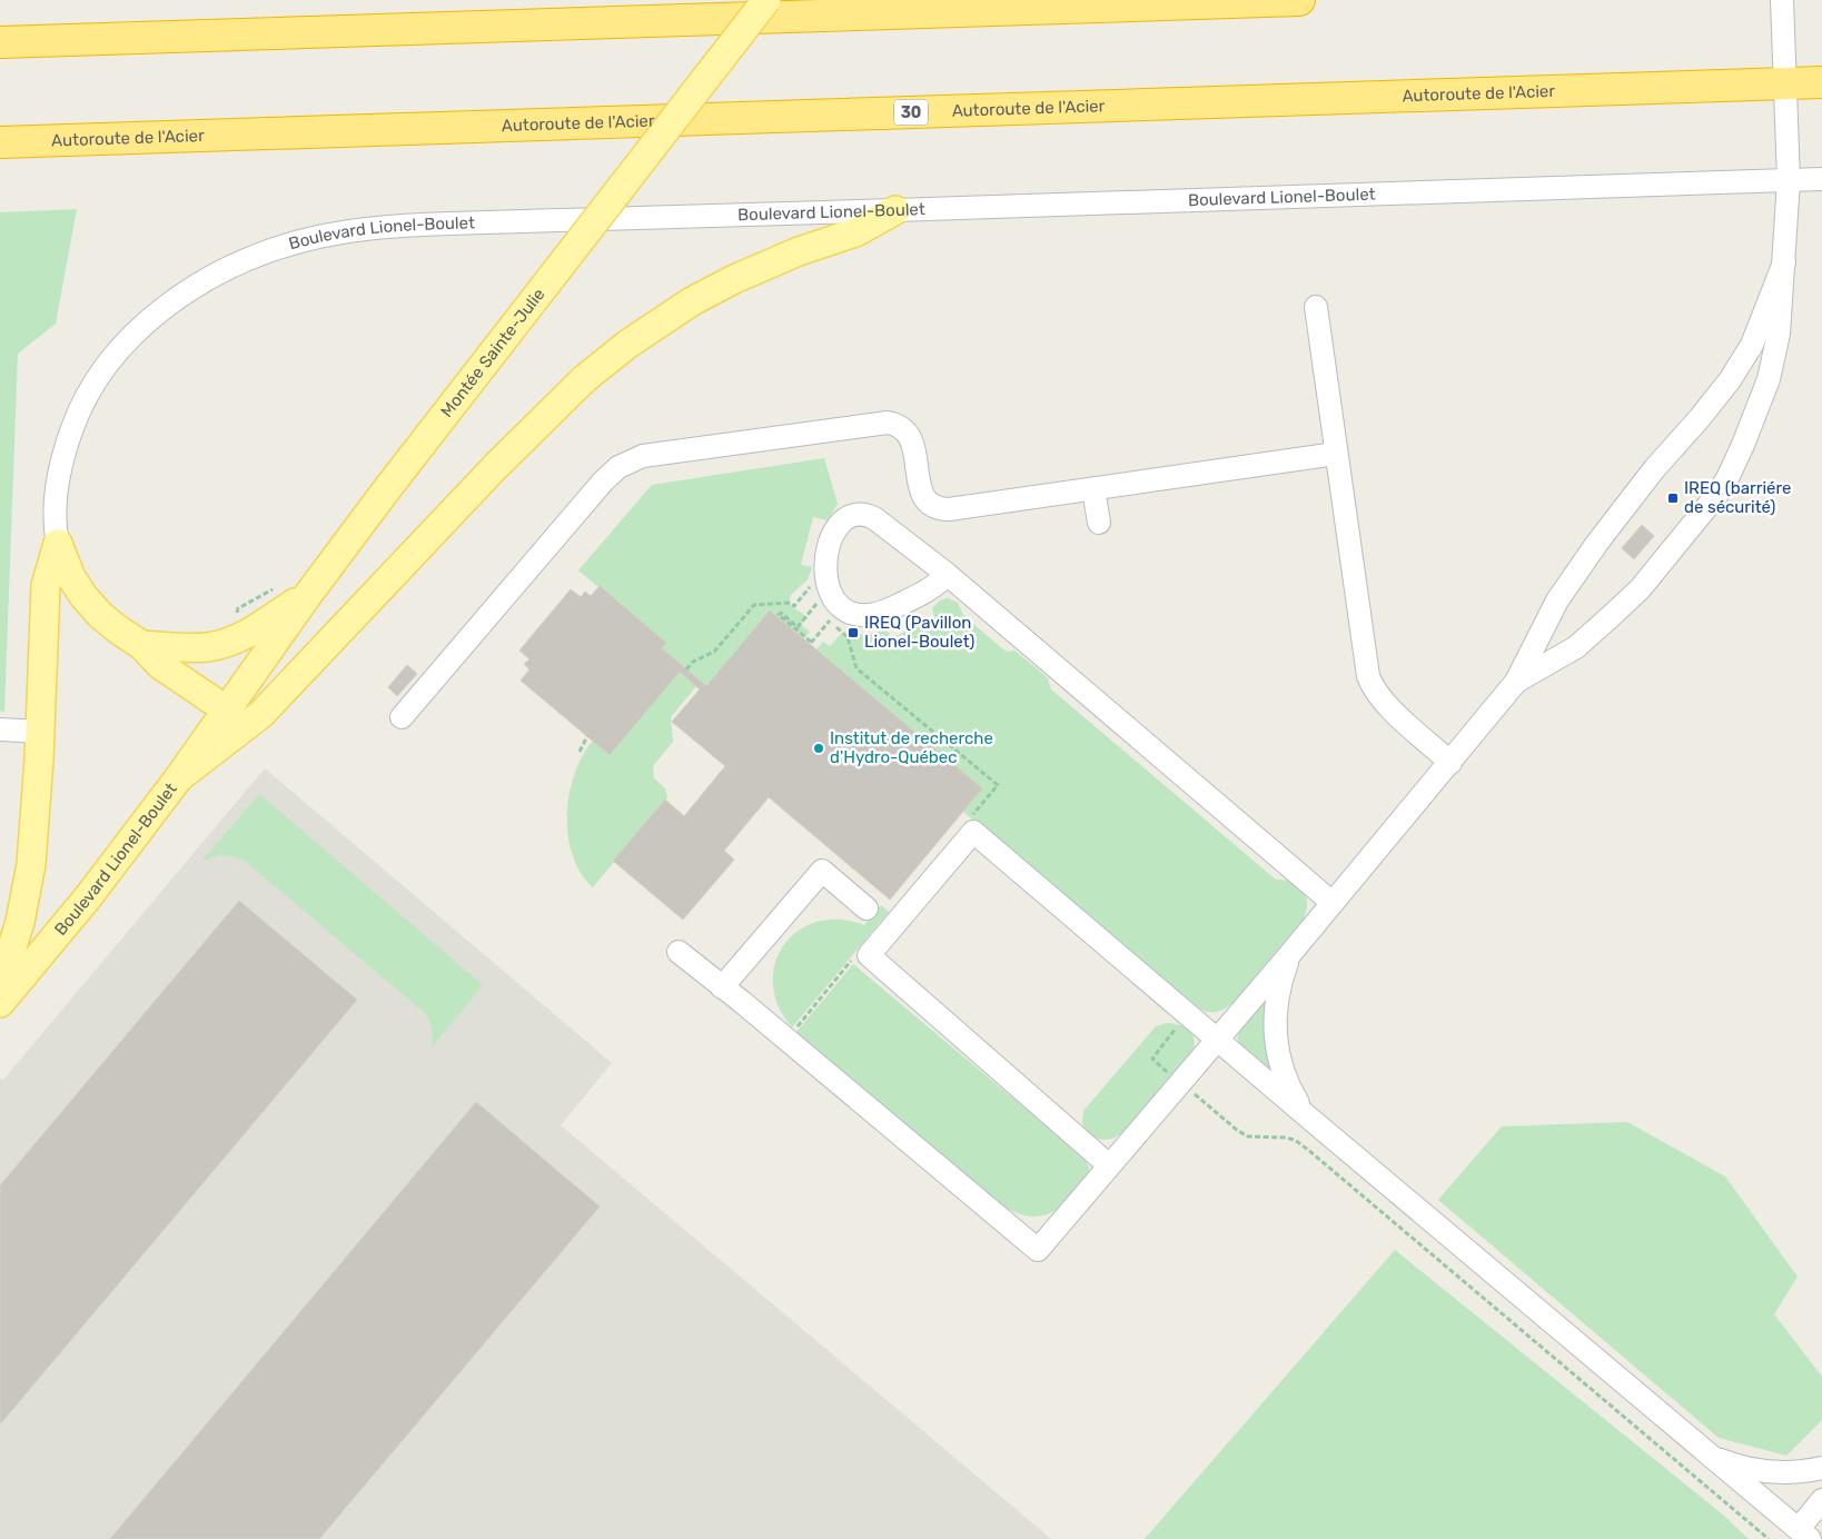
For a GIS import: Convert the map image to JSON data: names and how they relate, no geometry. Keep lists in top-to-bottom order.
{
  "streets": {
    "highway": ["Autoroute de l'Acier", "30"],
    "main road": ["Boulevard Lionel-Boulet", "Montée Sainte-Julie"]
  },
  "crossings": [
    ["Boulevard Lionel-Boulet", "Montée Sainte-Julie"]
  ],
  "places": {
    "transit": ["IREQ (barriére de sécurité)", "IREQ (Pavillon Lionel-Boulet)"],
    "other": ["Institut de recherche d'Hydro-Québec"]
  }
}
